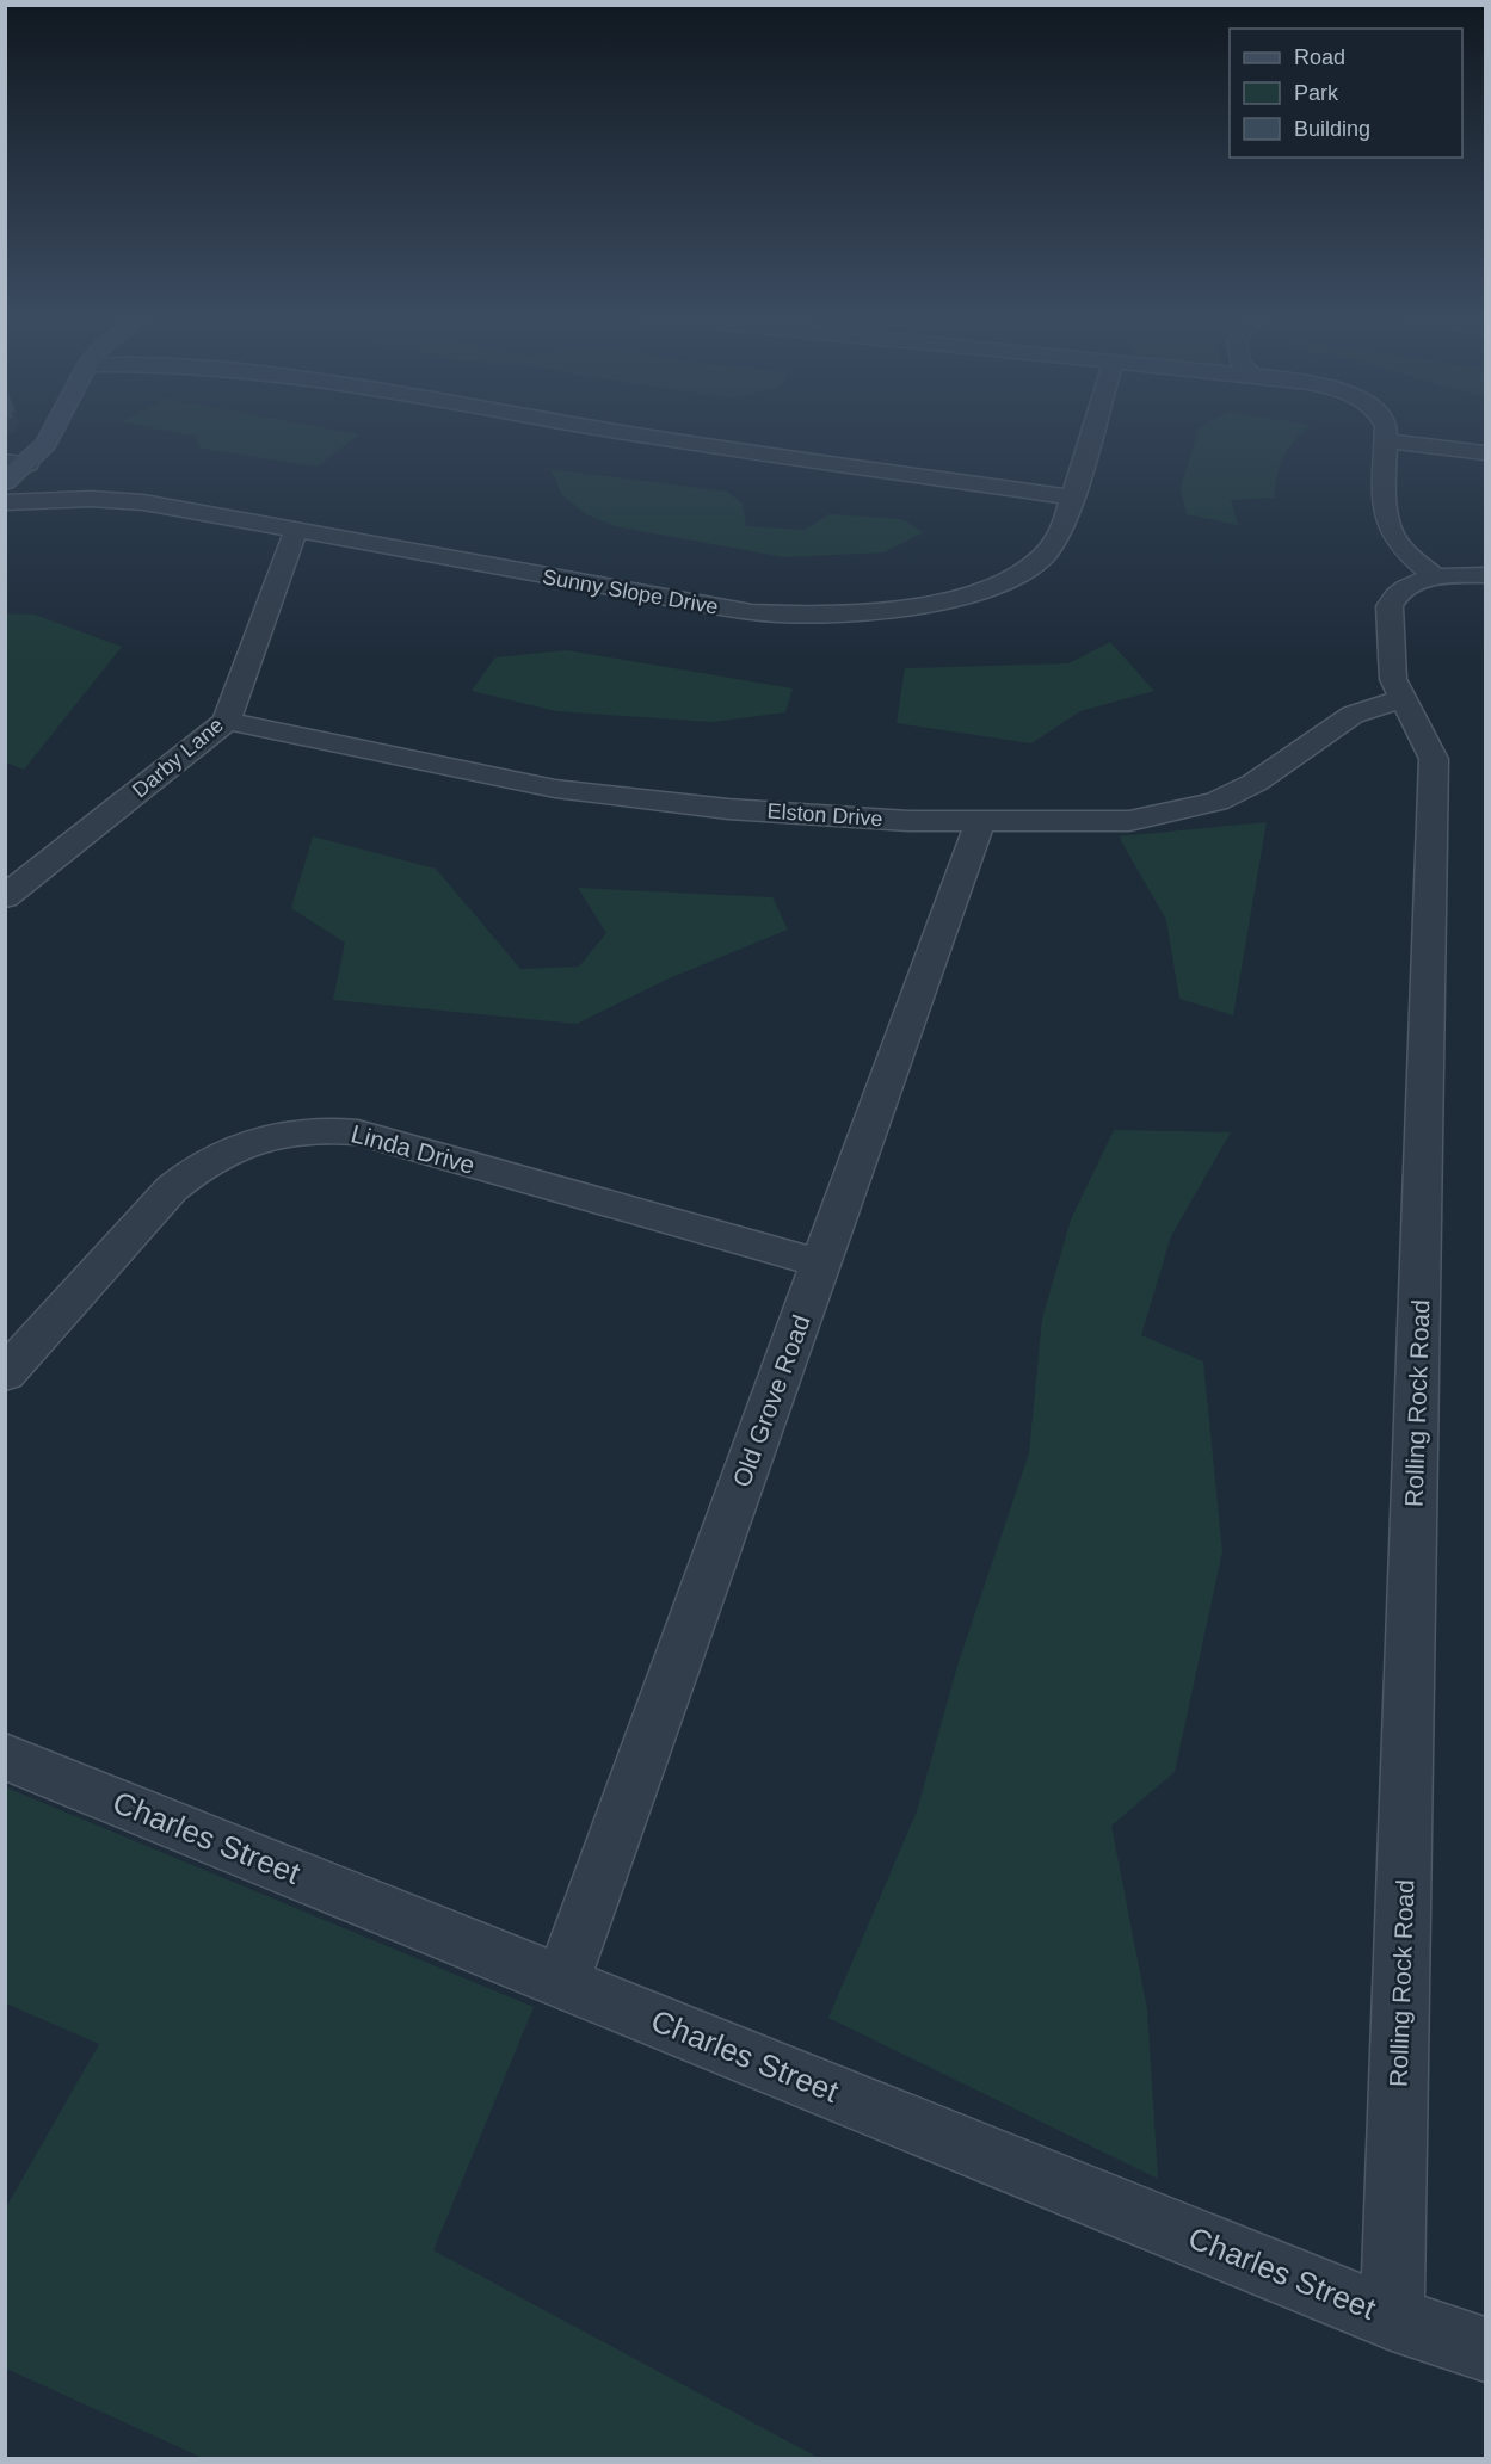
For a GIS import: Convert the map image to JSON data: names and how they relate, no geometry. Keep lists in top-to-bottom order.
{
  "streets": {
    "street": [
      "Sunny Slope Drive",
      "Darby Lane",
      "Elston Drive",
      "Linda Drive",
      "Old Grove Road",
      "Rolling Rock Road",
      "Charles Street"
    ]
  },
  "crossings": [
    ["Sunny Slope Drive", "Darby Lane"],
    ["Darby Lane", "Elston Drive"],
    ["Elston Drive", "Old Grove Road"],
    ["Elston Drive", "Rolling Rock Road"],
    ["Linda Drive", "Old Grove Road"],
    ["Old Grove Road", "Charles Street"],
    ["Rolling Rock Road", "Charles Street"]
  ],
  "legend": ["Road", "Park", "Building"]
}
